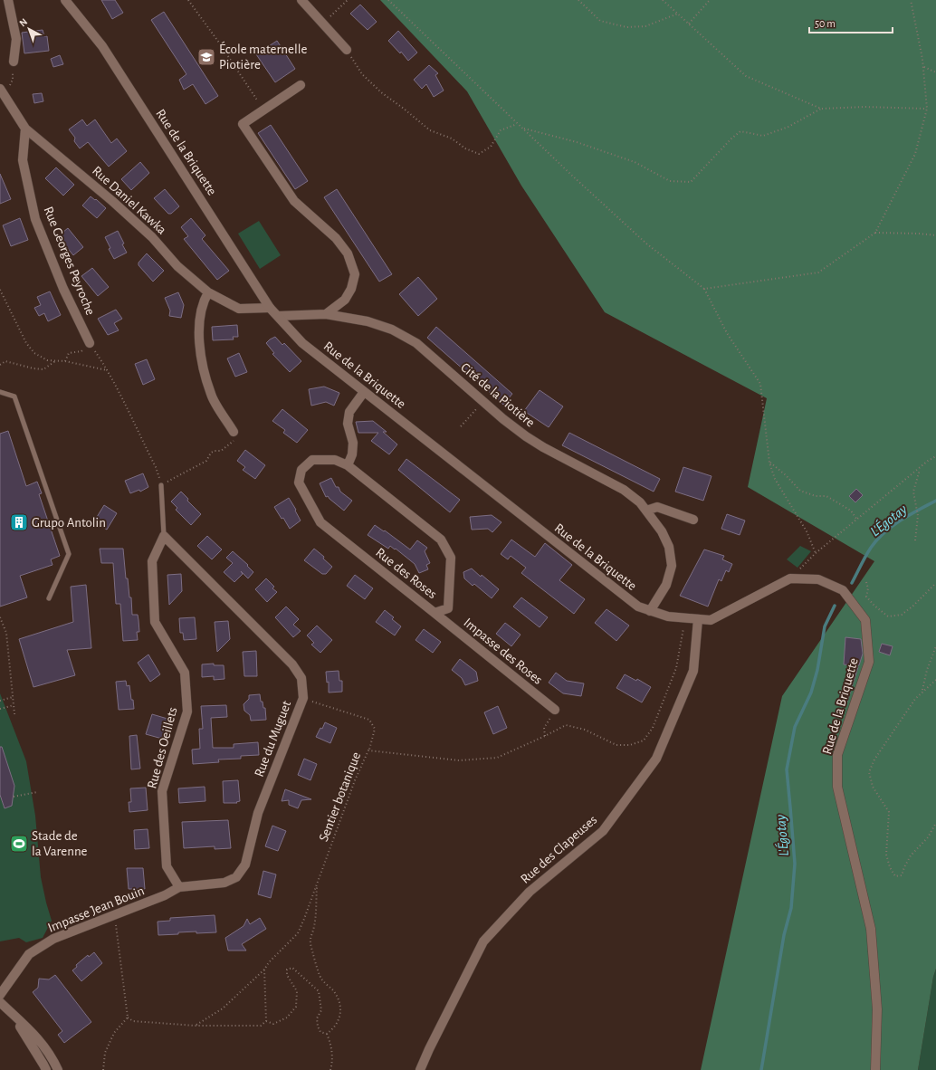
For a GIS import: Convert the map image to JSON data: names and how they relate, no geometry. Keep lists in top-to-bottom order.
{
  "streets": {
    "street": [
      "Rue de la Briquette",
      "Rue Daniel Kawka",
      "Rue Georges Peyroche",
      "Cité de la Piotière",
      "Rue des Roses",
      "Impasse des Roses",
      "Rue du Muguet",
      "Rue des Oeillets",
      "Rue des Clapeuses",
      "Impasse Jean Bouin"
    ],
    "path": ["Sentier botanique"]
  },
  "crossings": [
    ["Rue de la Briquette", "Rue Daniel Kawka"],
    ["Rue de la Briquette", "Cité de la Piotière"],
    ["Rue de la Briquette", "Sentier botanique"],
    ["Rue de la Briquette", "Rue des Clapeuses"],
    ["Rue Daniel Kawka", "Rue Georges Peyroche"],
    ["Rue des Roses", "Impasse des Roses"],
    ["Rue du Muguet", "Rue des Oeillets"],
    ["Rue du Muguet", "Impasse Jean Bouin"],
    ["Rue des Oeillets", "Impasse Jean Bouin"]
  ],
  "water": ["L'Égotay"],
  "places": {
    "school or university": ["École maternelle Piotière"],
    "building": ["Grupo Antolin"],
    "sports": ["Stade de la Varenne"]
  },
  "scale_bar": "50 m",
  "north": "top left"
}
